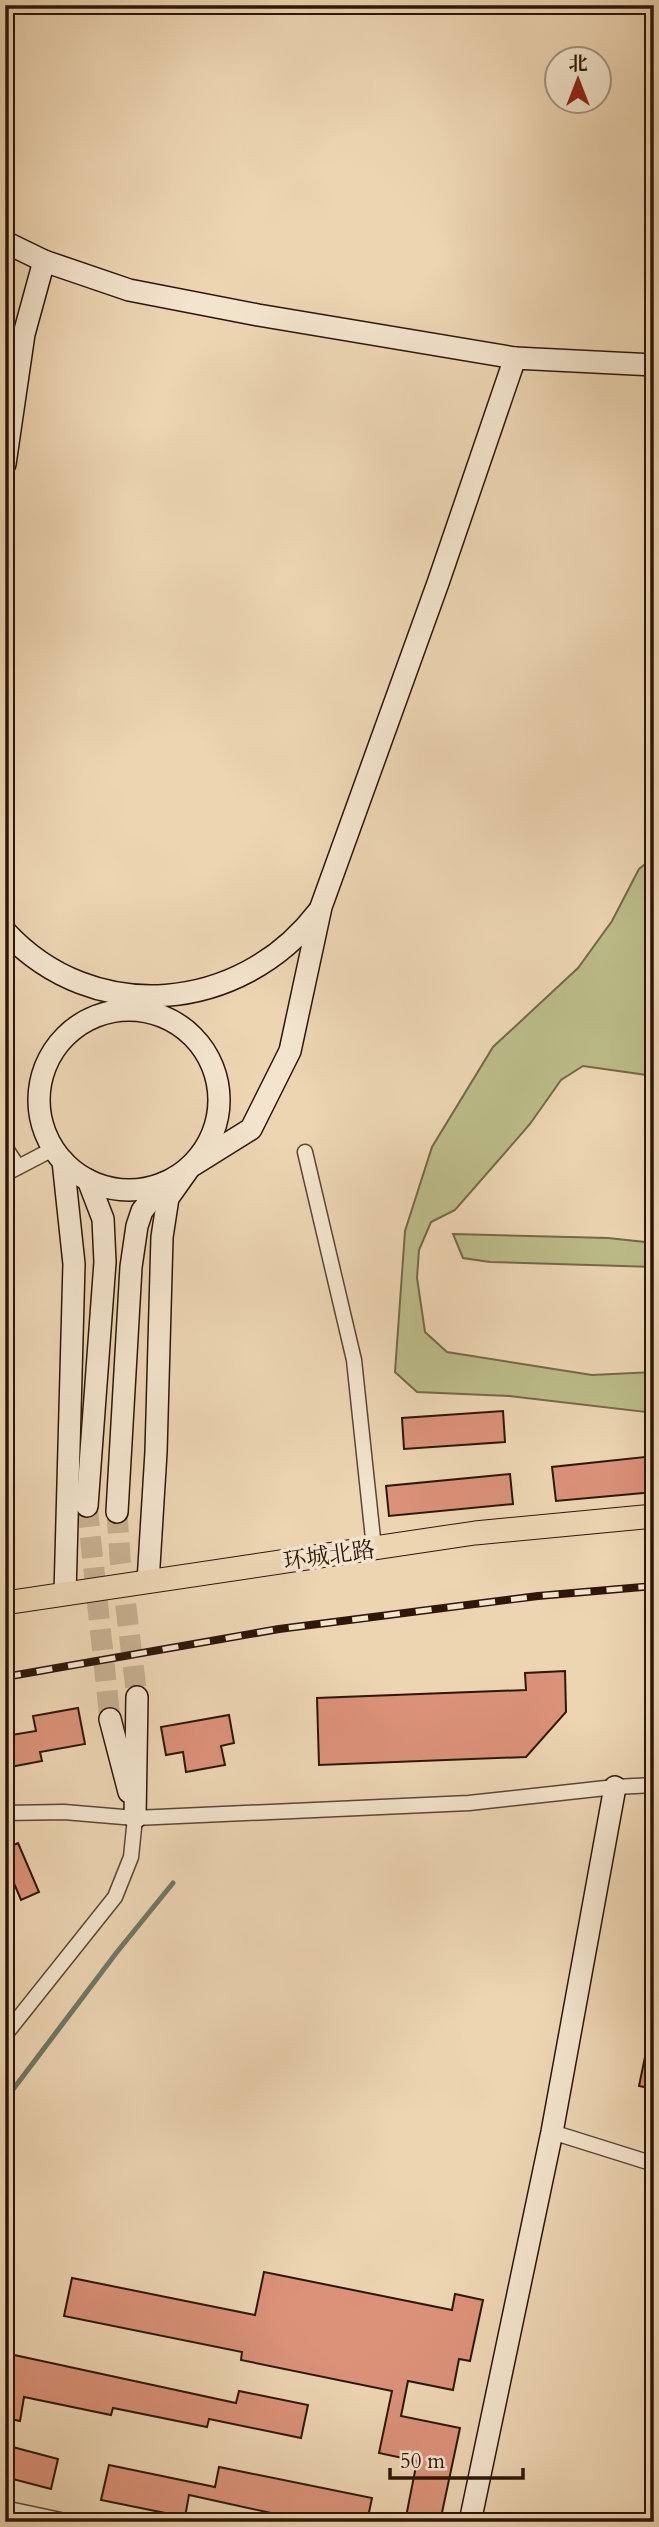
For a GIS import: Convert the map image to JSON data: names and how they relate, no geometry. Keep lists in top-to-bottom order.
{
  "streets": {
    "main road": ["环城北路"]
  },
  "scale_bar": "50 m",
  "north": "top"
}
